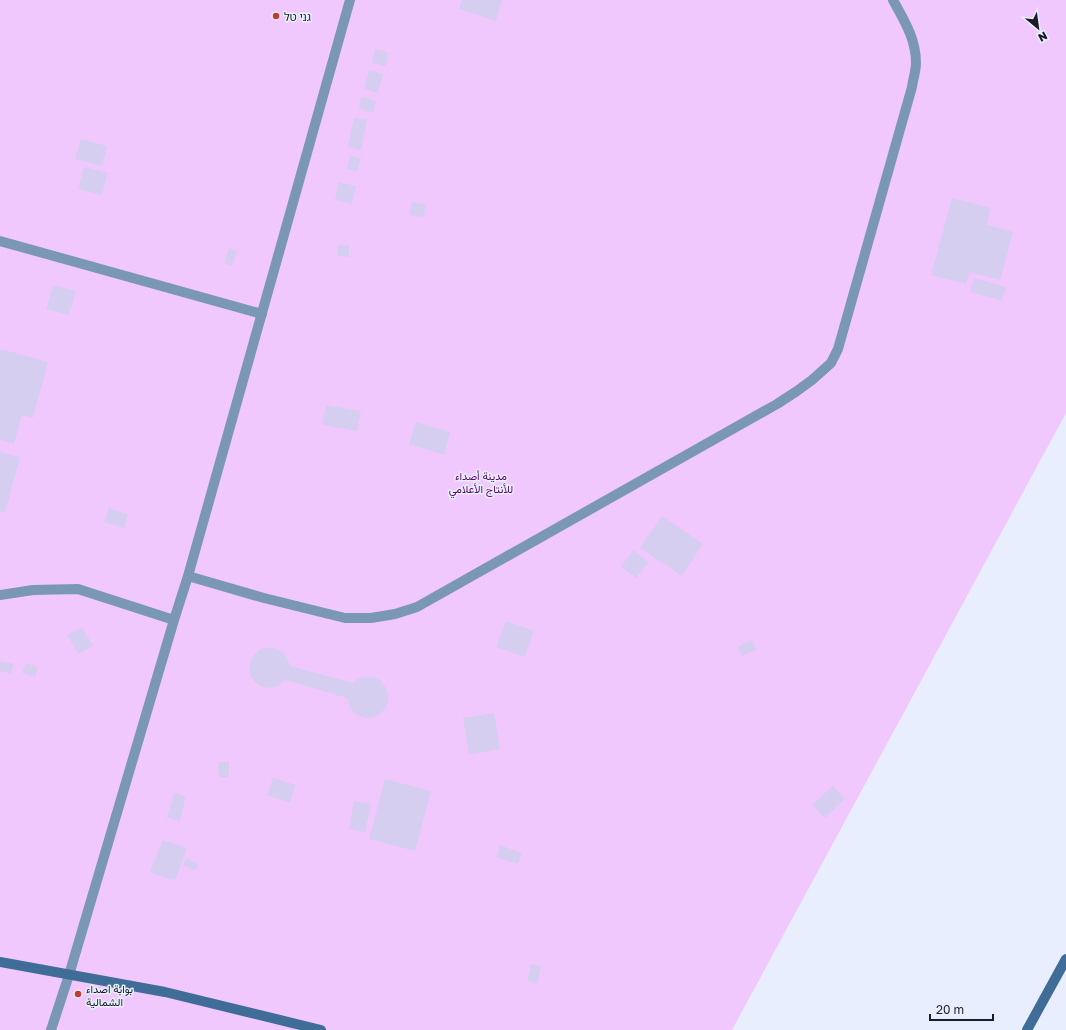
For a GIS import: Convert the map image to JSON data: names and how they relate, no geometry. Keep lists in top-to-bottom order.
{
  "parks": ["مدينة أصداء للأنتاج الأعلامي"],
  "places": ["גני טל", "بوابة اصداء الشمالية"],
  "scale_bar": "20 m",
  "north": "bottom right"
}
